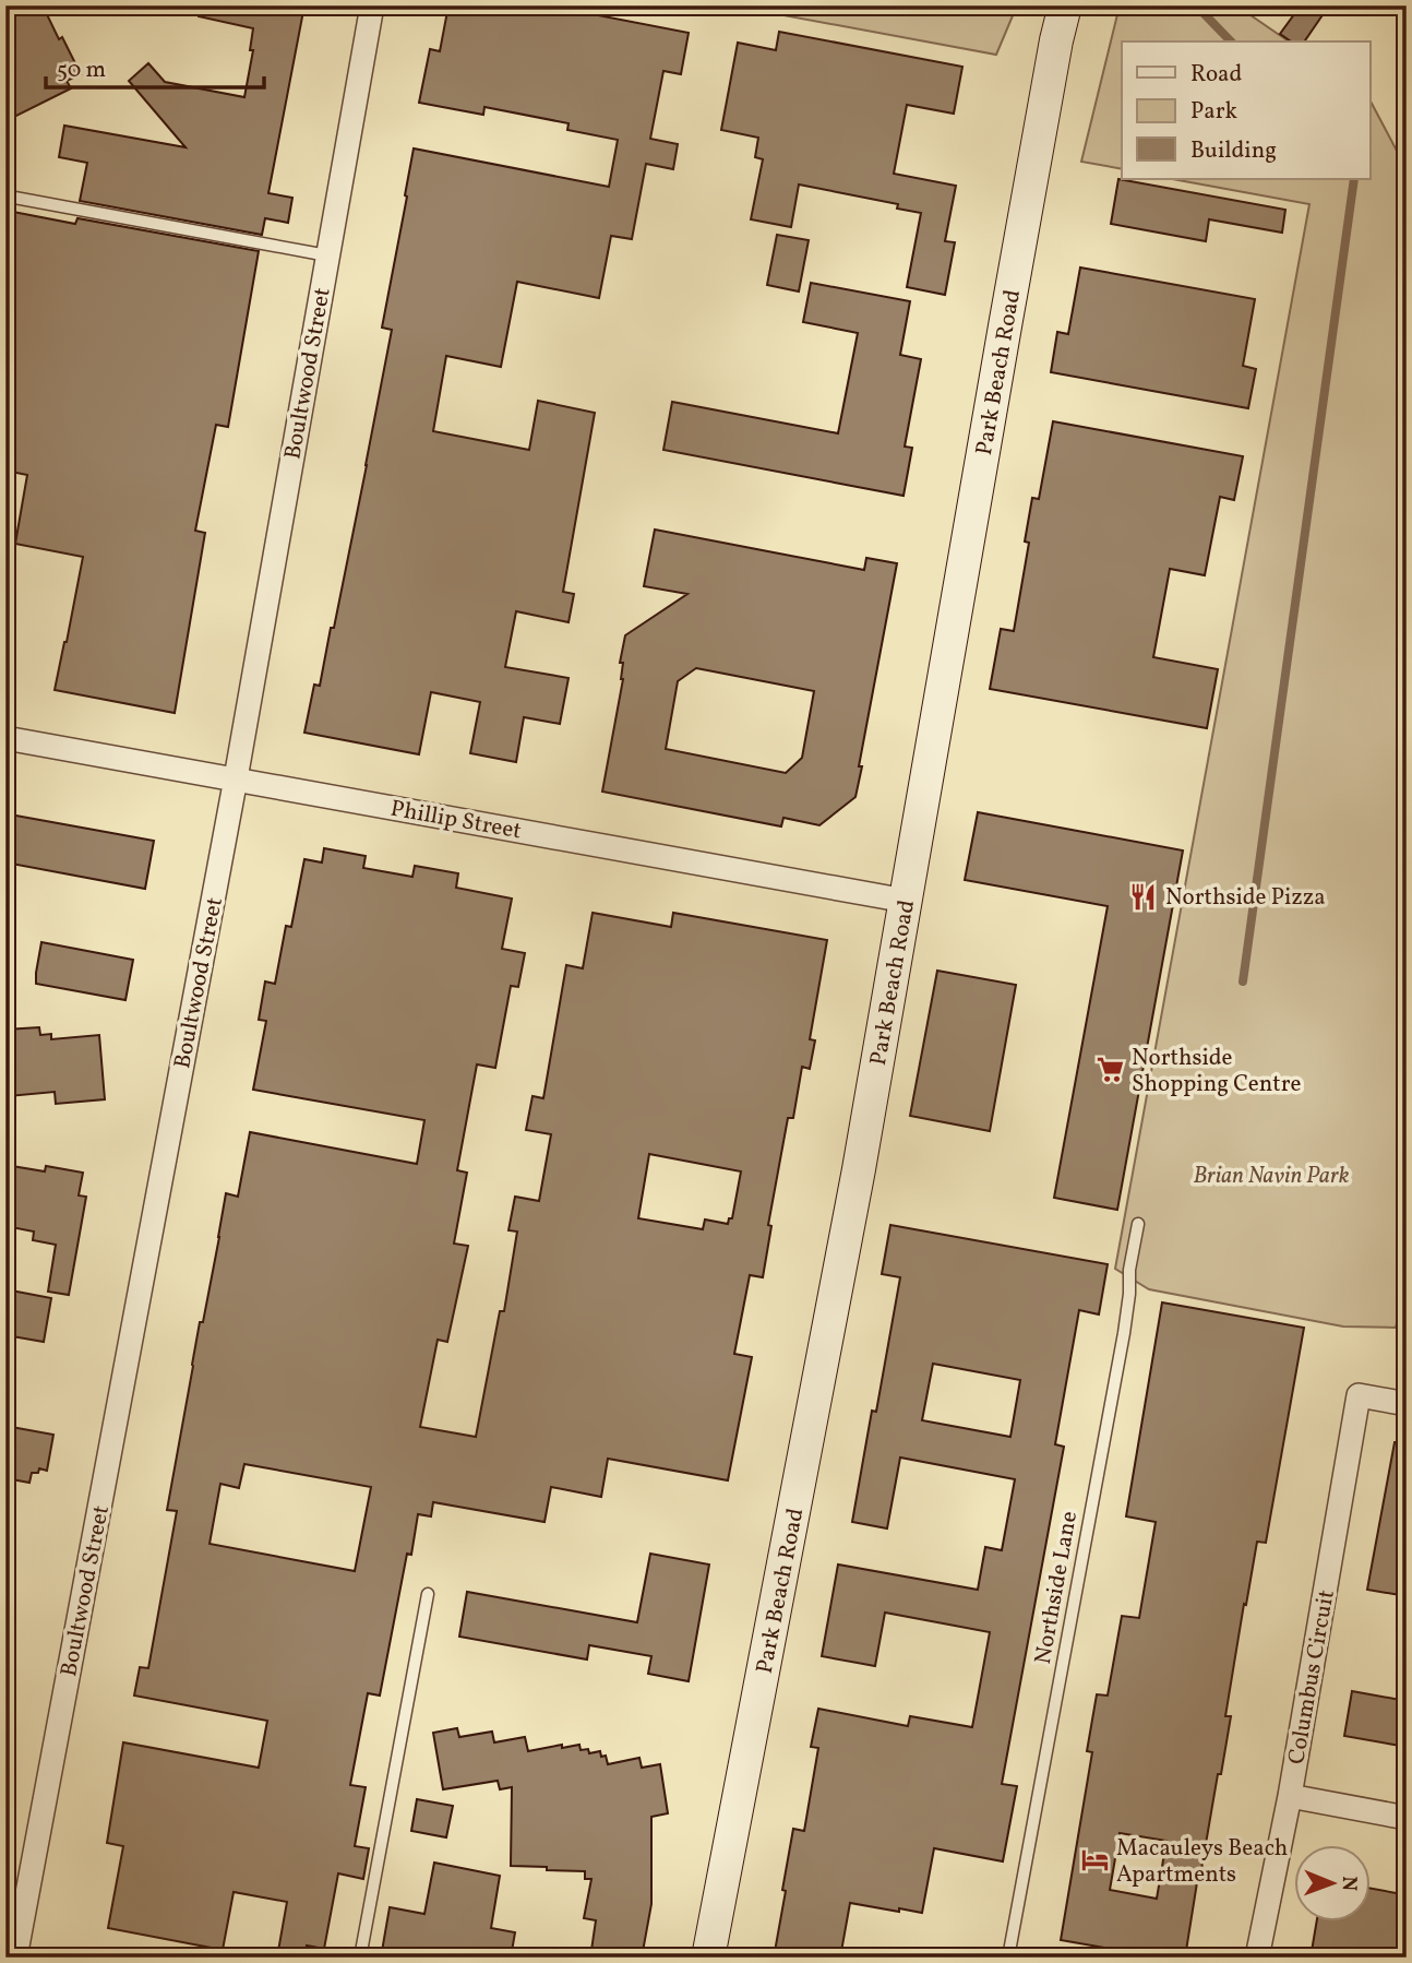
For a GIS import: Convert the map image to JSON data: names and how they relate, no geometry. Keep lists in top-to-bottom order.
{
  "streets": {
    "street": [
      "Park Beach Road",
      "Boultwood Street",
      "Phillip Street",
      "Columbus Circuit"
    ],
    "lane": ["Northside Lane"]
  },
  "crossings": [
    ["Park Beach Road", "Phillip Street"],
    ["Boultwood Street", "Phillip Street"]
  ],
  "parks": ["Brian Navin Park"],
  "places": {
    "restaurant": ["Northside Pizza"],
    "supermarket": ["Northside Shopping Centre"],
    "hotel": ["Macauleys Beach Apartments"]
  },
  "legend": ["Road", "Park", "Building"],
  "scale_bar": "50 m",
  "north": "right"
}
